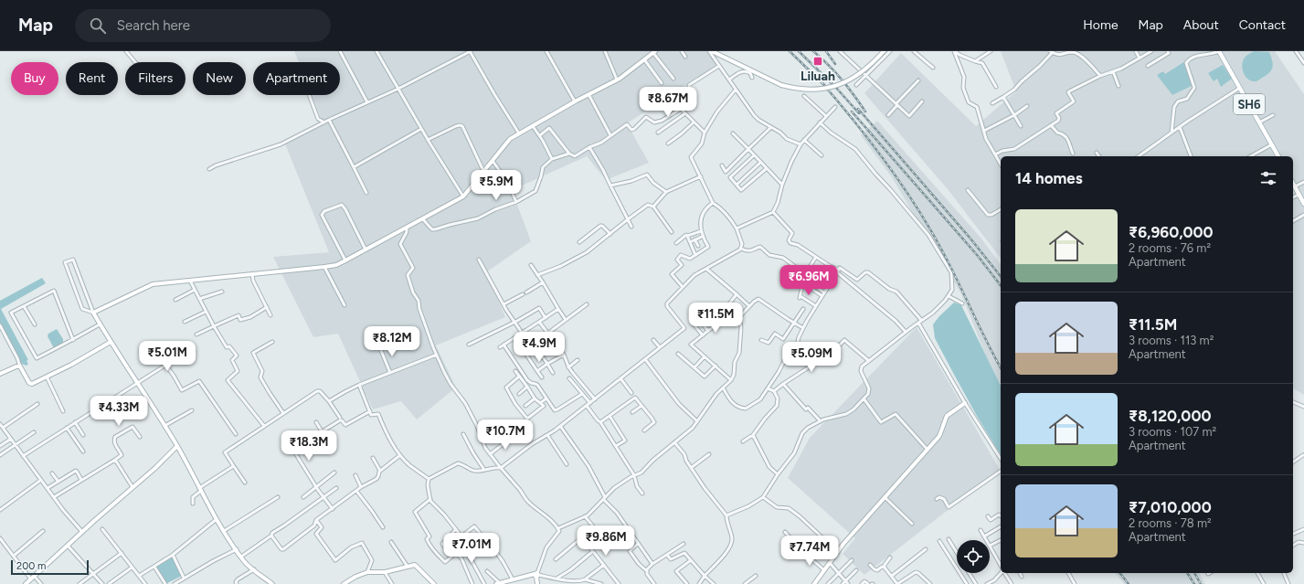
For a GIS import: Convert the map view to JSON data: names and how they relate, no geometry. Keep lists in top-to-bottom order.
{
  "streets": {
    "main road": ["SH6"]
  },
  "places": {
    "transit": ["Liluah"]
  },
  "scale_bar": "200 m",
  "page": {
    "header": "Map",
    "search": "Search here",
    "nav": [
      "Home",
      "Map",
      "About",
      "Contact"
    ],
    "chip": [
      "Buy",
      "Rent",
      "Filters",
      "New",
      "Apartment"
    ],
    "price": [
      "₹8.67M",
      "₹5.9M",
      "₹6.96M",
      "₹11.5M",
      "₹8.12M",
      "₹4.9M",
      "₹5.01M",
      "₹5.09M",
      "₹4.33M",
      "₹10.7M",
      "₹18.3M",
      "₹9.86M",
      "₹7.01M",
      "₹7.74M"
    ],
    "heading": "14 homes",
    "list": [
      {
        "name": "₹6,960,000",
        "note": "2 rooms · 76 m² · Apartment"
      },
      {
        "name": "₹11.5M",
        "note": "3 rooms · 113 m² · Apartment"
      },
      {
        "name": "₹8,120,000",
        "note": "3 rooms · 107 m² · Apartment"
      },
      {
        "name": "₹7,010,000",
        "note": "2 rooms · 78 m² · Apartment"
      }
    ],
    "scale": "200 m"
  }
}
